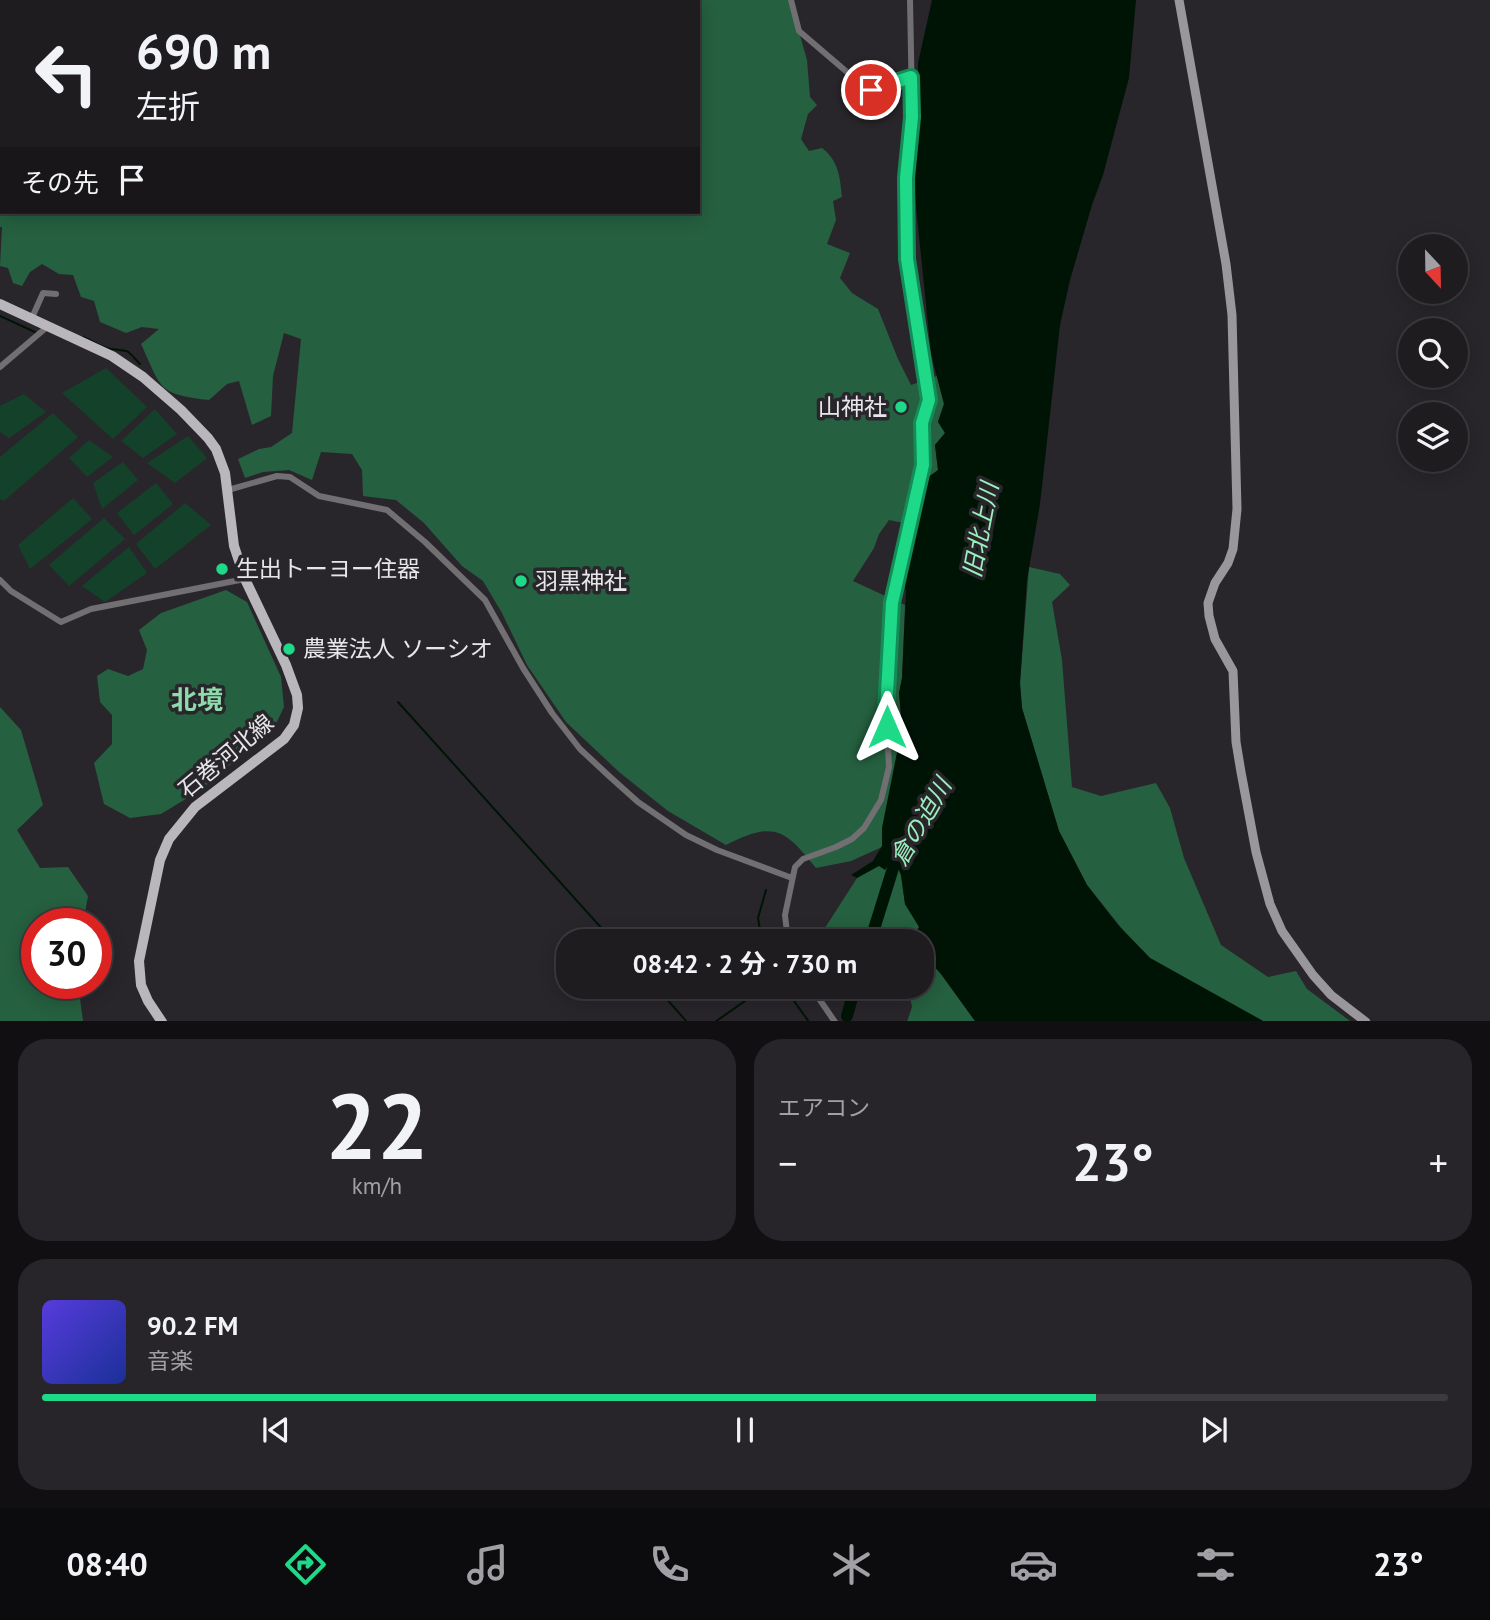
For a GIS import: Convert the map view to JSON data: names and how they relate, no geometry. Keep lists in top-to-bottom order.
{
  "streets": {
    "main road": ["石巻河北線"]
  },
  "districts": ["北境"],
  "water": ["旧北上川", "倉の迫川"],
  "places": [
    "山神社",
    "生出トーヨー住器",
    "羽黒神社",
    "農業法人 ソーシオ"
  ],
  "north": "bottom",
  "page": {
    "turn": ["690 m", "左折"],
    "then": "その先",
    "limit": "30",
    "trip": "08:42 · 2 分 · 730 m",
    "tile": [
      ["22", "km/h"],
      "エアコン"
    ],
    "heat": ["−", "23°", "+"],
    "song": ["90.2 FM", "音楽"],
    "tabs": ["08:40", "23°"]
  }
}
